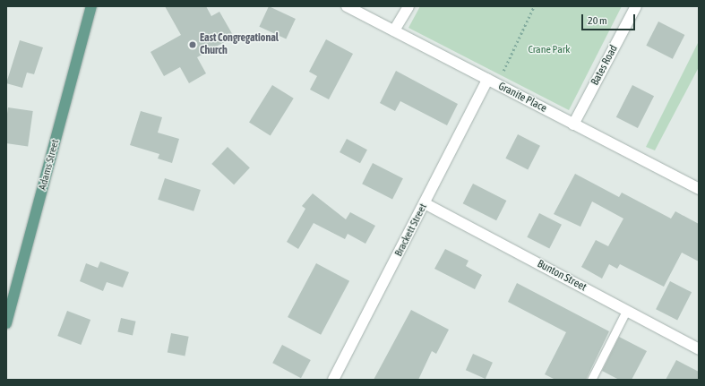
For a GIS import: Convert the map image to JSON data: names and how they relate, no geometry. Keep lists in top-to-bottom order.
{
  "streets": {
    "main road": ["Adams Street"],
    "street": [
      "Bates Road",
      "Granite Place",
      "Brackett Street",
      "Bunton Street"
    ]
  },
  "crossings": [
    ["Bates Road", "Granite Place"],
    ["Granite Place", "Brackett Street"],
    ["Brackett Street", "Bunton Street"]
  ],
  "parks": ["Crane Park"],
  "places": ["East Congregational Church"],
  "scale_bar": "20 m"
}
